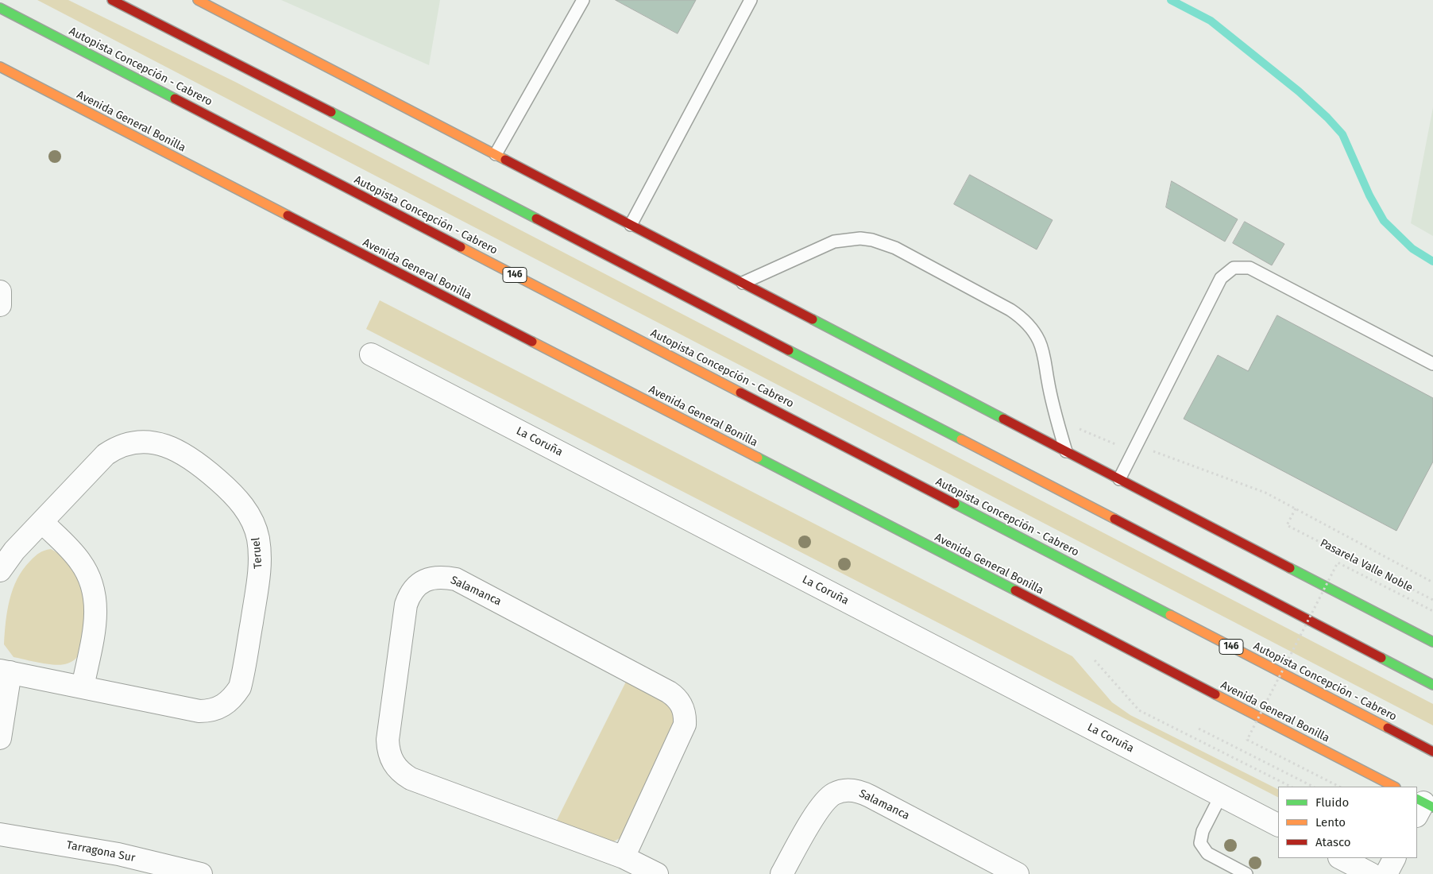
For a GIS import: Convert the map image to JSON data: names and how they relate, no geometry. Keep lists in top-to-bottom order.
{
  "streets": {
    "main road": ["Autopista Concepción - Cabrero", "Avenida General Bonilla", "146"],
    "street": [
      "La Coruña",
      "Teruel",
      "Salamanca",
      "Tarragona Sur"
    ],
    "path": ["Pasarela Valle Noble"]
  },
  "legend": ["Fluido", "Lento", "Atasco"]
}
